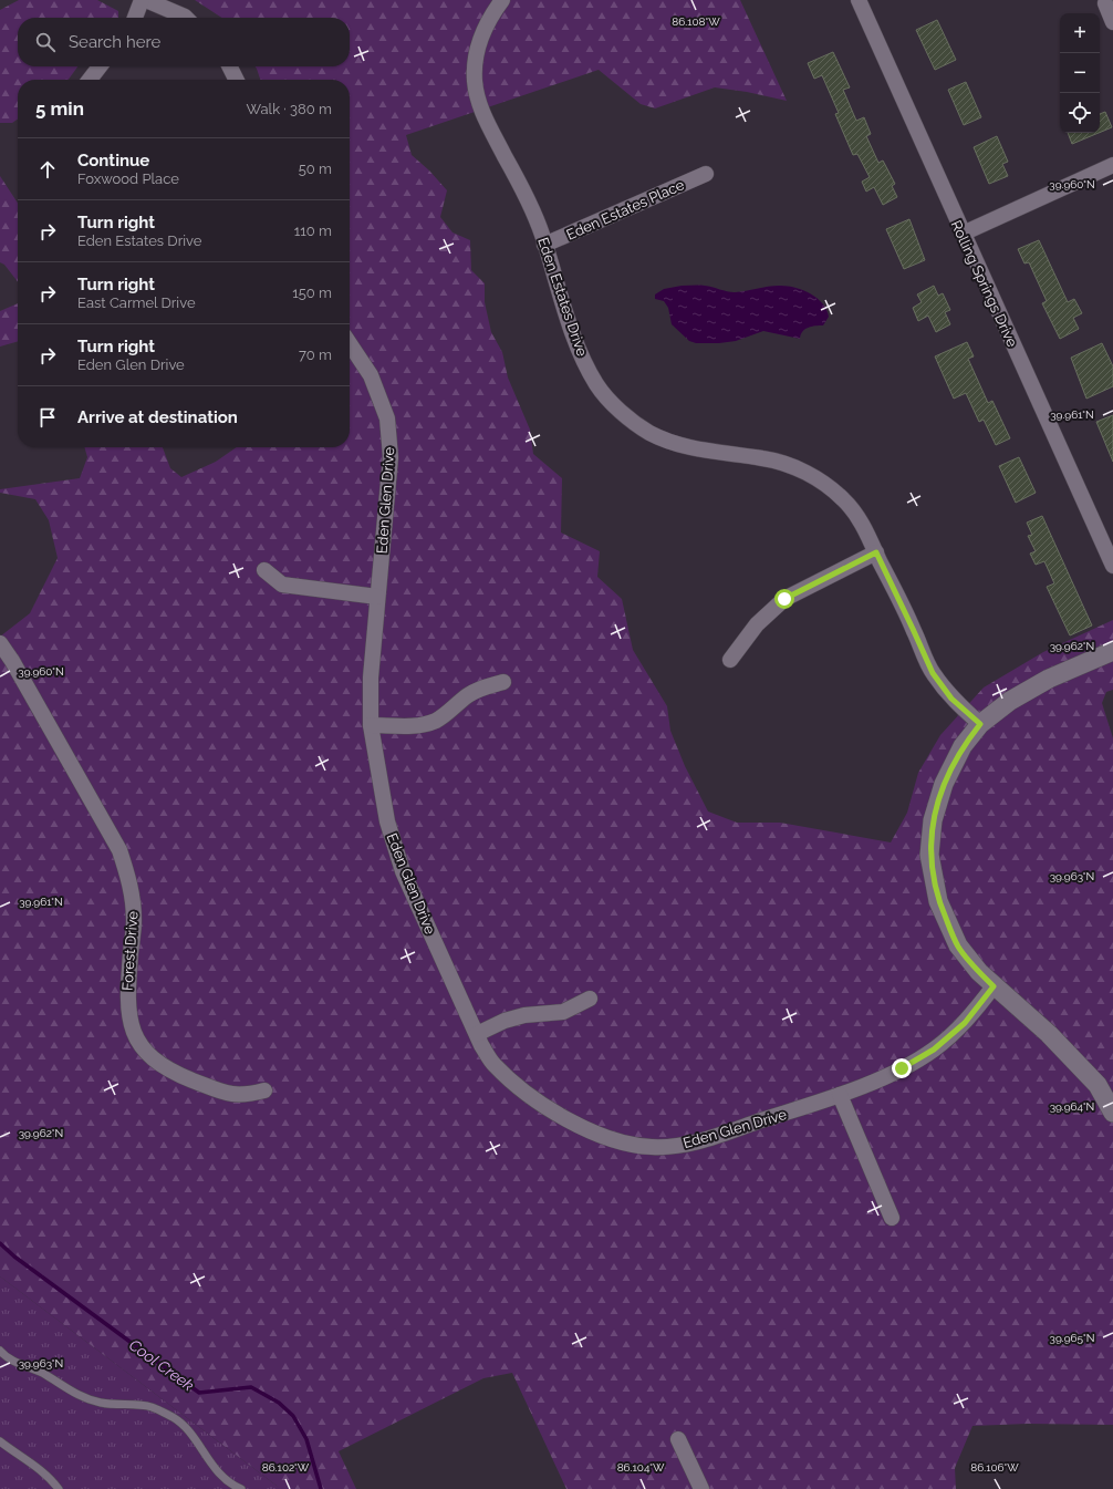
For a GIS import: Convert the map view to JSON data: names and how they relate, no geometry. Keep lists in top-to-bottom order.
{
  "streets": {
    "street": [
      "Eden Estates Place",
      "Rolling Springs Drive",
      "Eden Estates Drive",
      "Eden Glen Drive",
      "Forest Drive"
    ]
  },
  "crossings": [
    ["Eden Estates Place", "Eden Estates Drive"]
  ],
  "water": ["Cool Creek"],
  "page": {
    "map_buttons": ["+", "−"],
    "search": "Search here",
    "heading": ["5 min", "Walk · 380 m"],
    "list": [
      ["Continue", "Foxwood Place", "50 m"],
      ["Turn right", "Eden Estates Drive", "110 m"],
      ["Turn right", "East Carmel Drive", "150 m"],
      ["Turn right", "Eden Glen Drive", "70 m"],
      "Arrive at destination"
    ]
  },
  "coordinates": [
    "86.108°W",
    "39.960°N",
    "39.961°N",
    "39.962°N",
    "39.963°N",
    "39.964°N",
    "39.965°N",
    "86.102°W",
    "86.104°W",
    "86.106°W"
  ]
}
